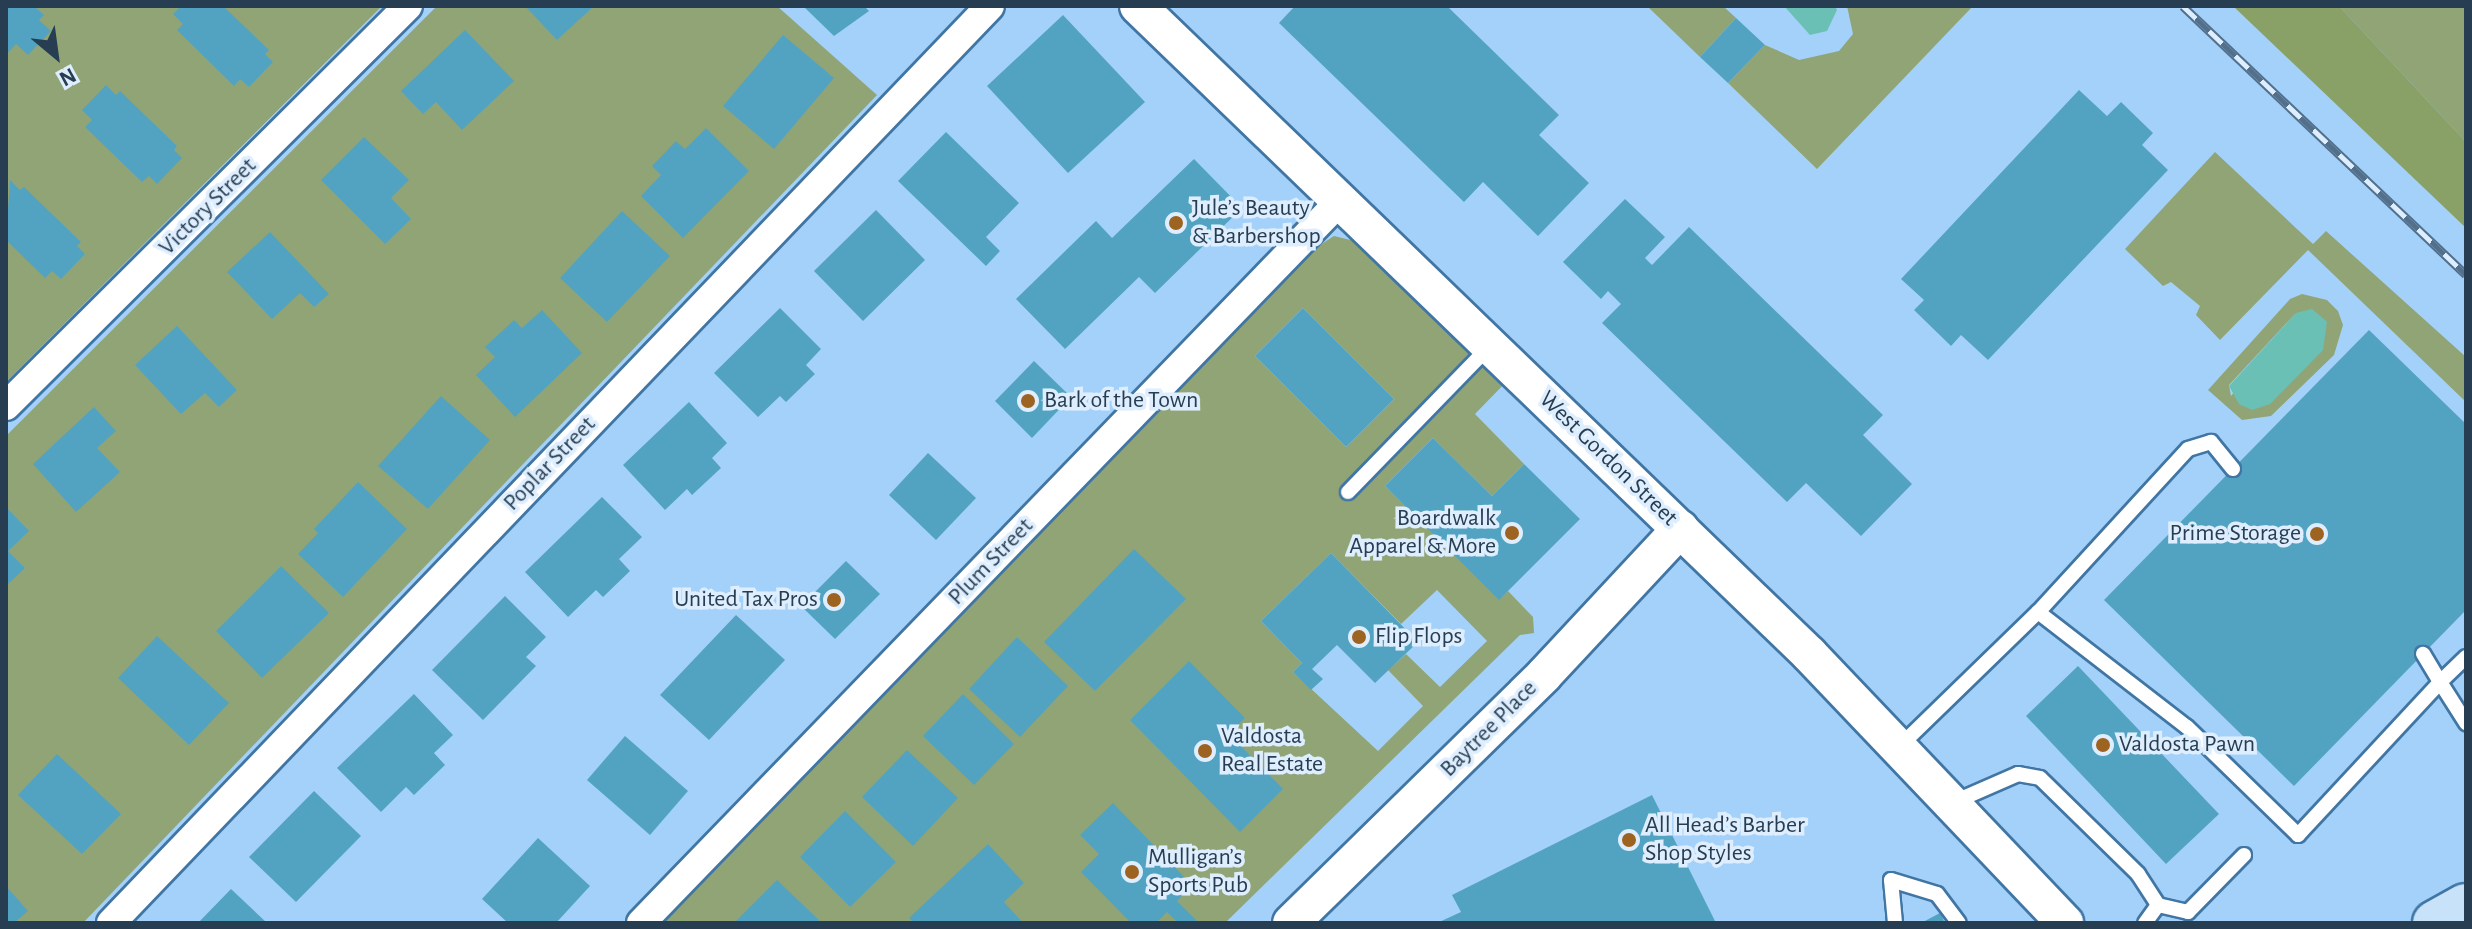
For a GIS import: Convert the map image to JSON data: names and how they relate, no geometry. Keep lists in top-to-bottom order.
{
  "streets": {
    "street": [
      "Victory Street",
      "West Gordon Street",
      "Poplar Street",
      "Plum Street",
      "Baytree Place"
    ]
  },
  "crossings": [
    ["West Gordon Street", "Plum Street"],
    ["West Gordon Street", "Baytree Place"]
  ],
  "places": [
    "Jule’s Beauty & Barbershop",
    "Bark of the Town",
    "Boardwalk Apparel & More",
    "Prime Storage",
    "United Tax Pros",
    "Flip Flops",
    "Valdosta Pawn",
    "Valdosta Real Estate",
    "All Head’s Barber Shop Styles",
    "Mulligan’s Sports Pub"
  ],
  "north": "bottom right"
}
